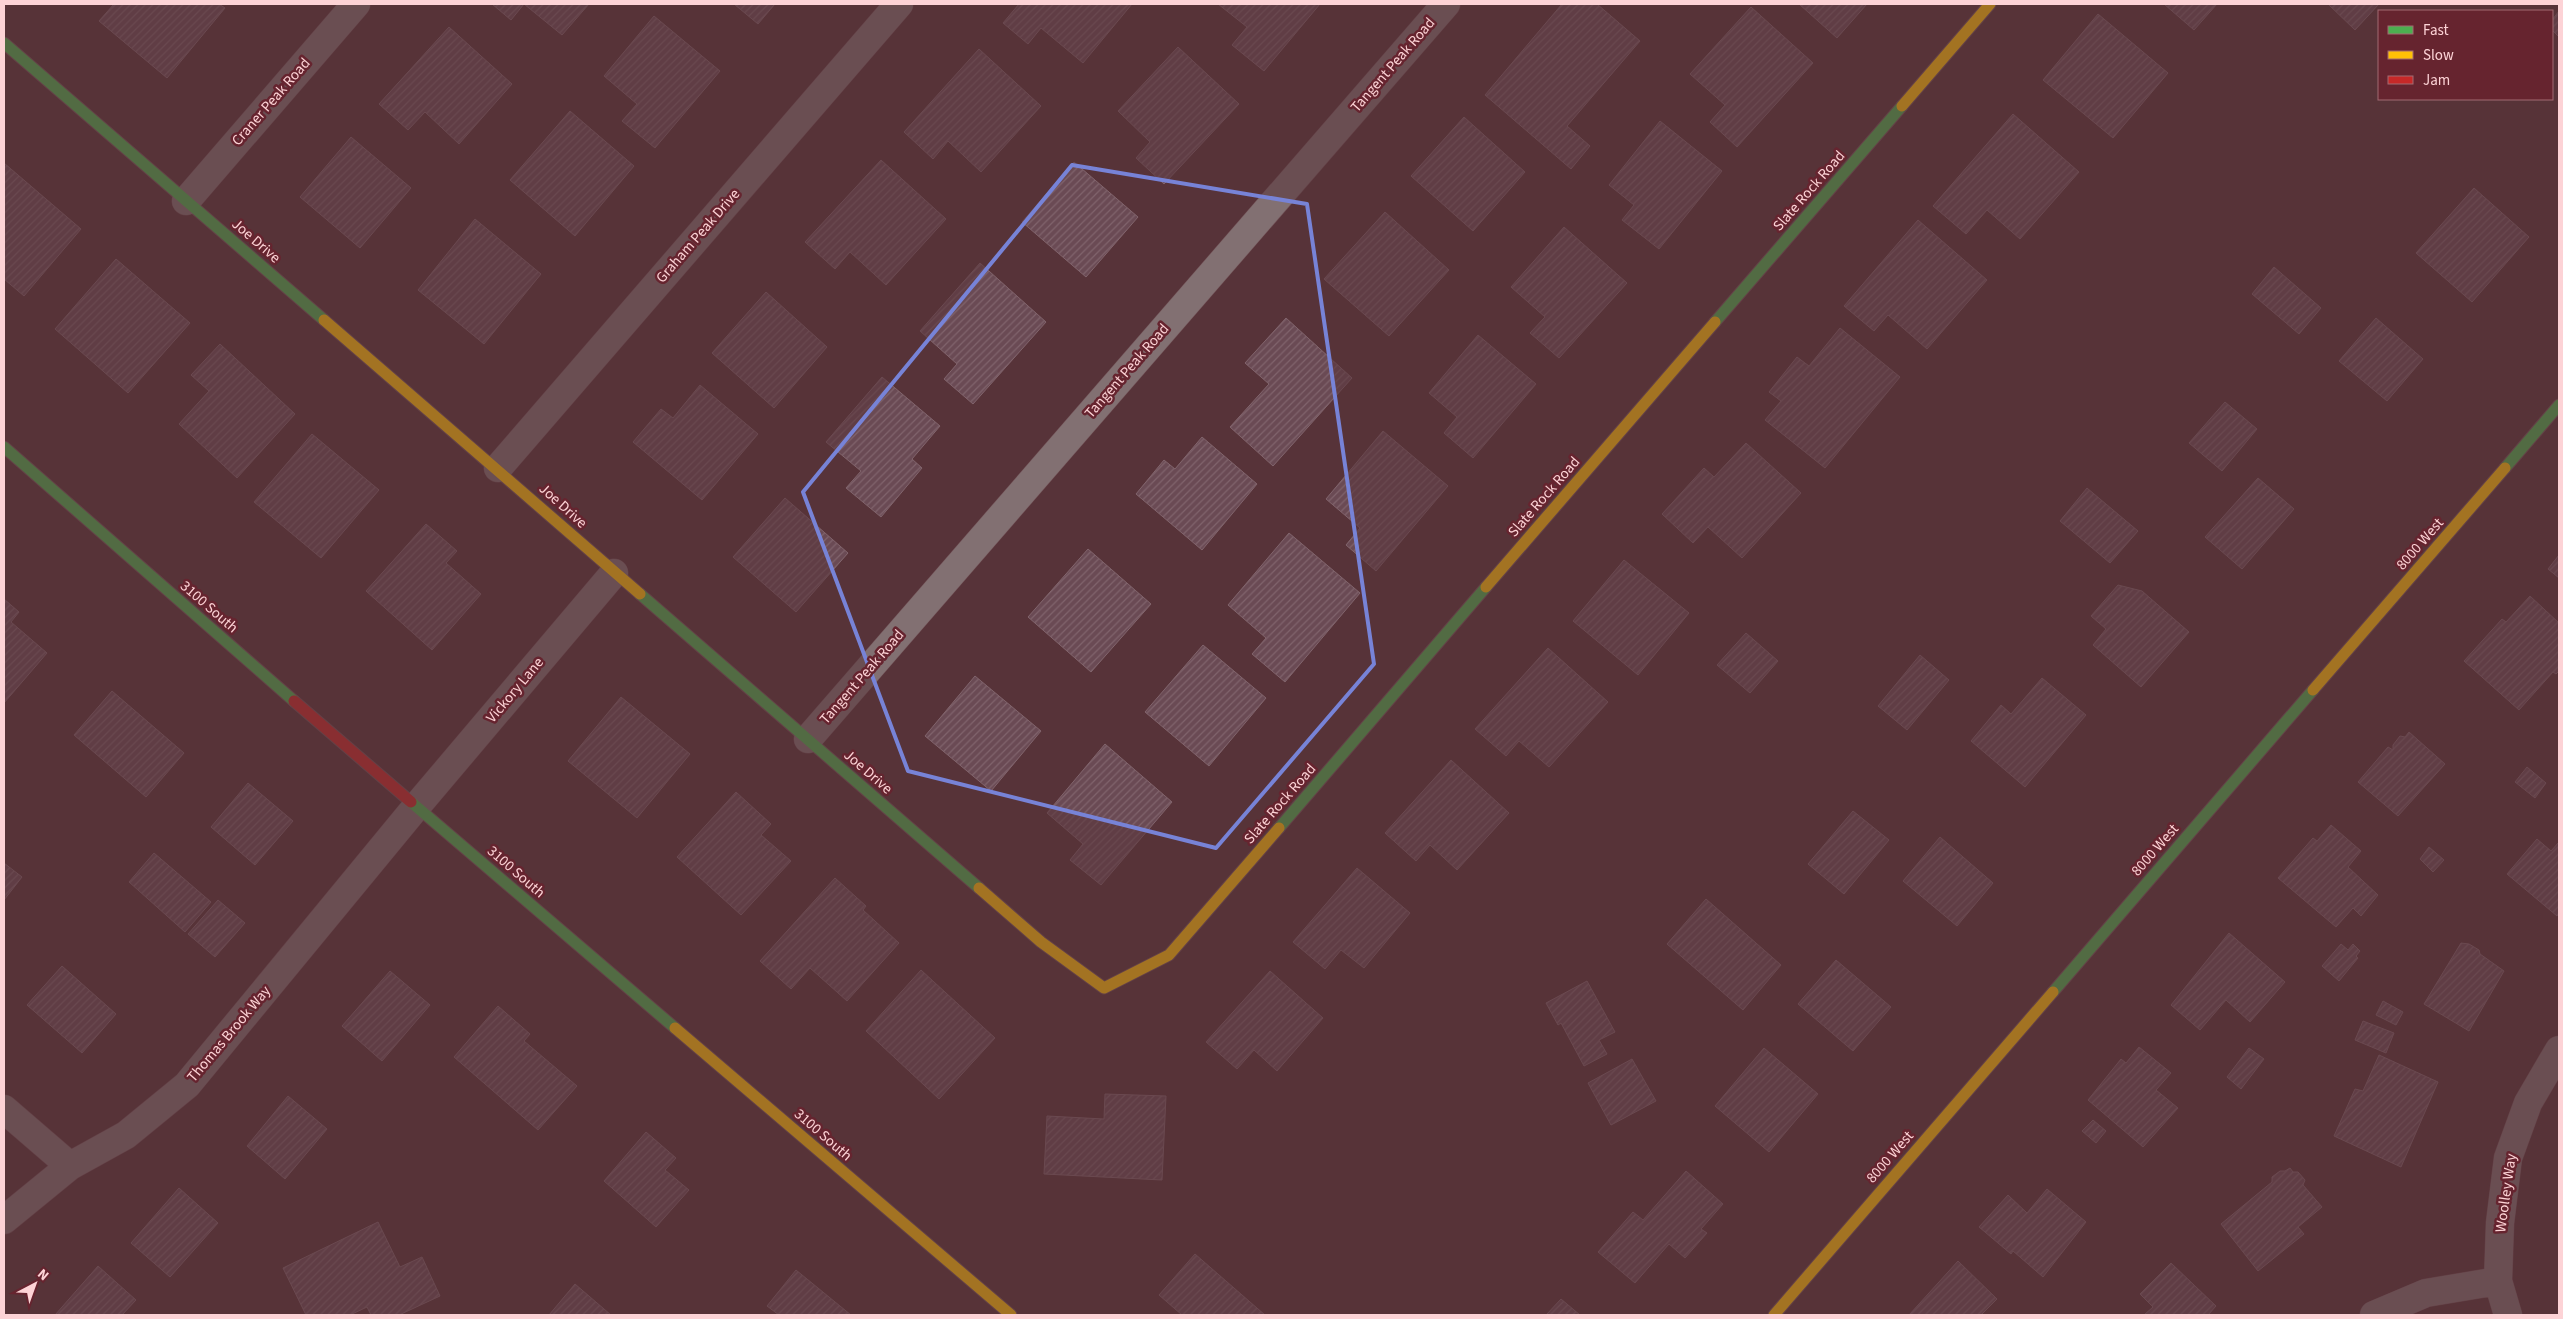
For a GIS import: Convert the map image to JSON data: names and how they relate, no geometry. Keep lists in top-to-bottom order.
{
  "streets": {
    "street": [
      "Tangent Peak Road",
      "Craner Peak Road",
      "Slate Rock Road",
      "Graham Peak Drive",
      "Joe Drive",
      "8000 West",
      "3100 South",
      "Vickory Lane",
      "Thomas Brook Way",
      "Woolley Way"
    ]
  },
  "crossings": [
    ["Tangent Peak Road", "Joe Drive"],
    ["Craner Peak Road", "Joe Drive"],
    ["Slate Rock Road", "Joe Drive"],
    ["Graham Peak Drive", "Joe Drive"],
    ["Joe Drive", "Vickory Lane"],
    ["3100 South", "Vickory Lane"],
    ["3100 South", "Thomas Brook Way"],
    ["Vickory Lane", "Thomas Brook Way"]
  ],
  "legend": ["Fast", "Slow", "Jam"],
  "north": "top right"
}
